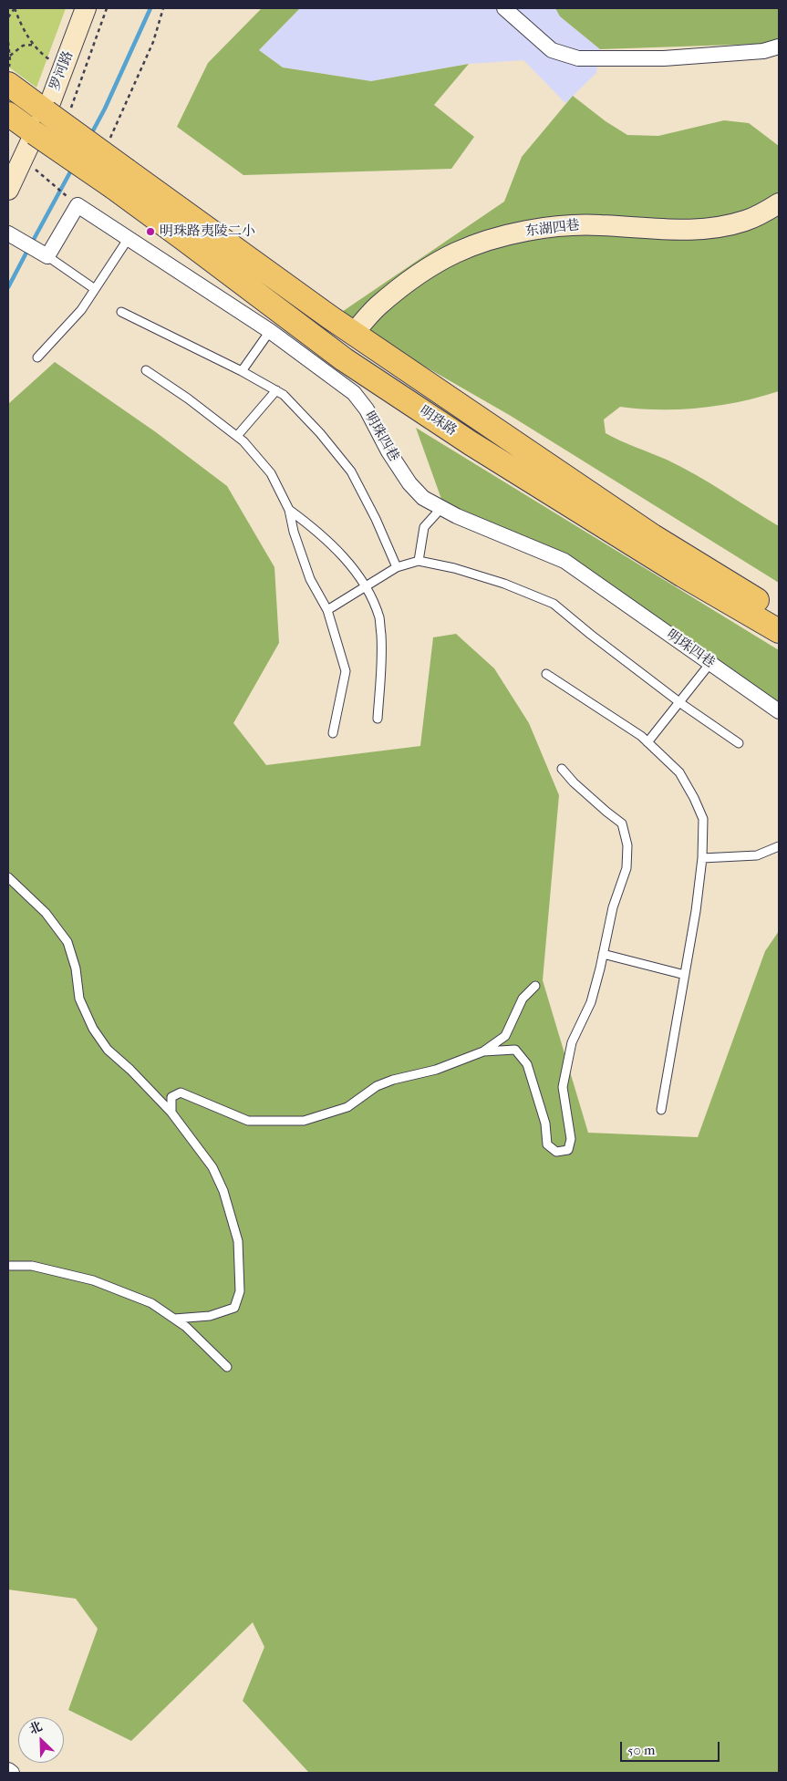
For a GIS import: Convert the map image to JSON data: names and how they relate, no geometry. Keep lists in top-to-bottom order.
{
  "streets": {
    "main road": ["明珠路"],
    "street": ["罗河路", "东湖四巷", "明珠四巷"]
  },
  "crossings": [
    ["东湖四巷", "明珠路"]
  ],
  "places": ["明珠路夷陵二小"],
  "scale_bar": "50 m",
  "north": "top left"
}
